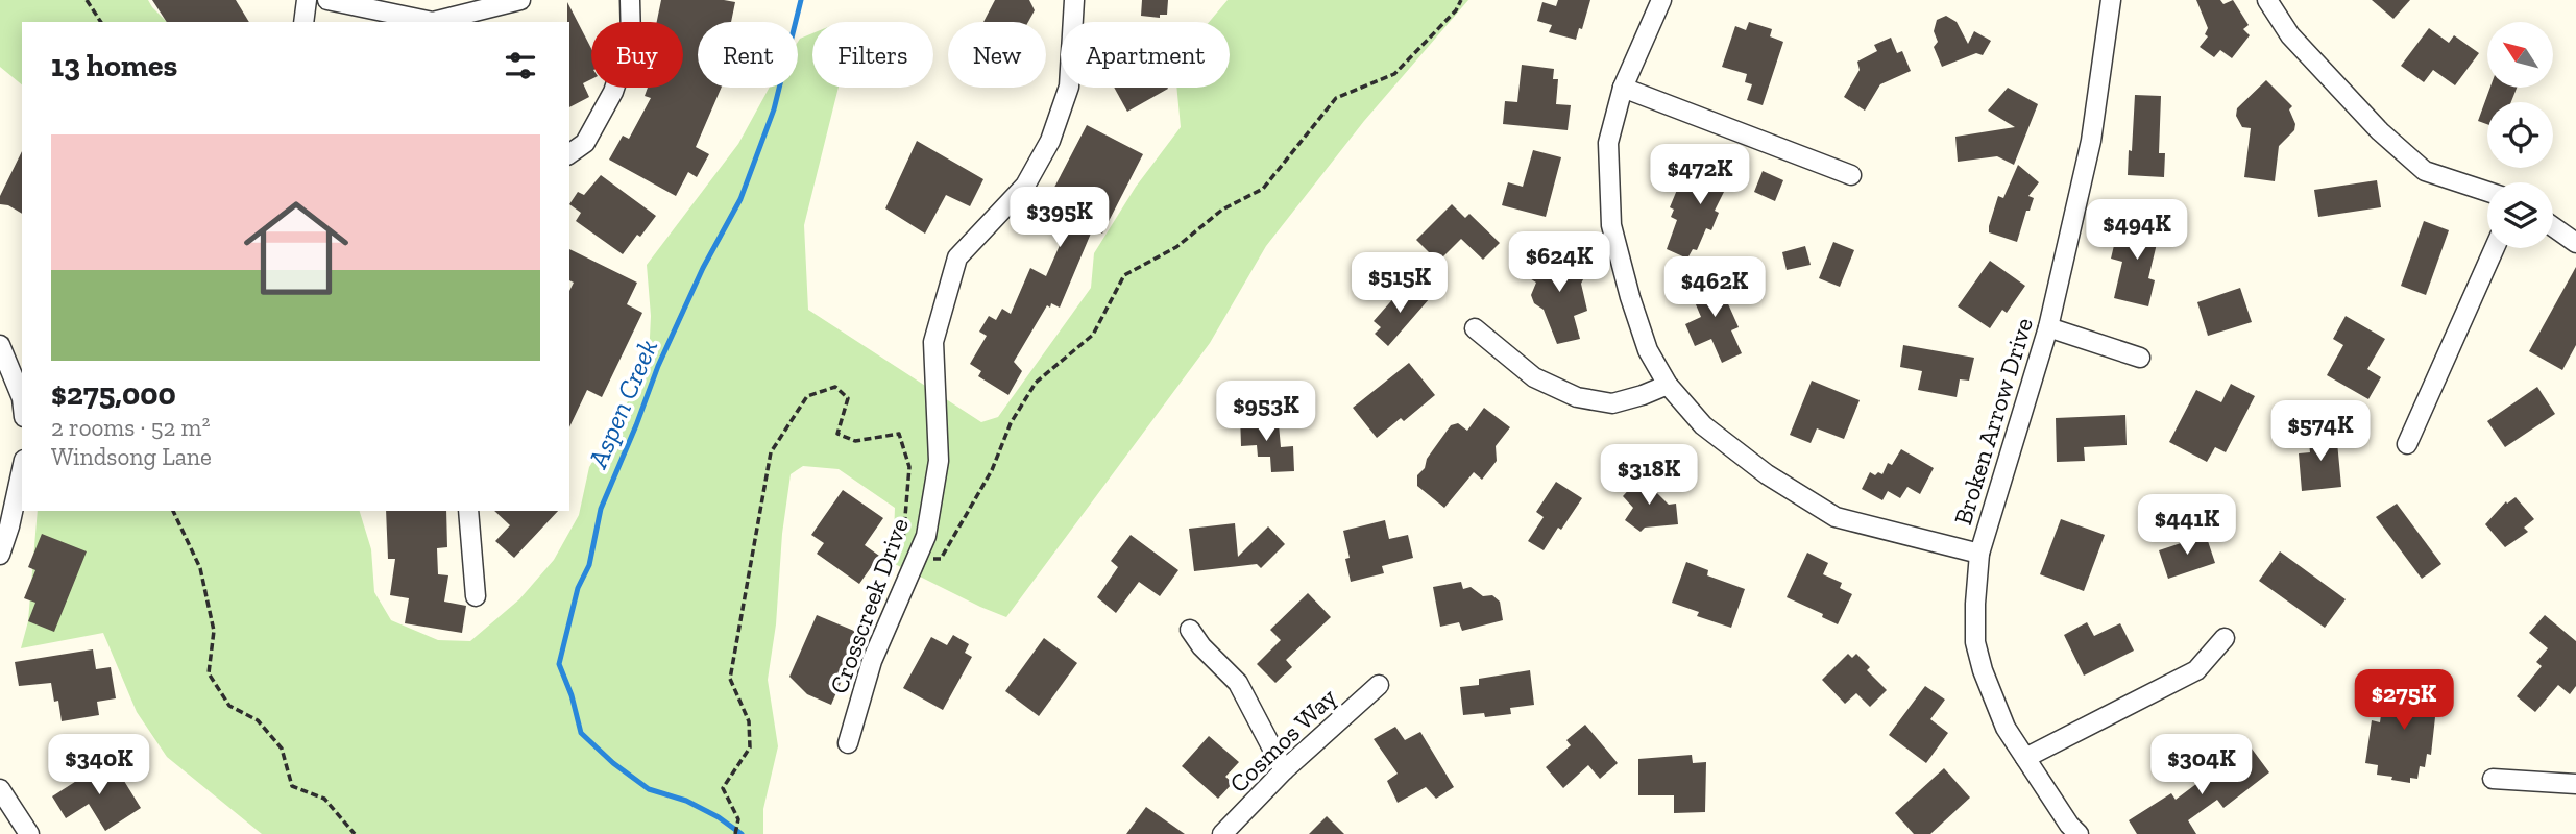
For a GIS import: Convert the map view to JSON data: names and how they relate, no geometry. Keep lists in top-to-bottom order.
{
  "streets": {
    "street": ["Broken Arrow Drive", "Crosscreek Drive", "Cosmos Way"]
  },
  "water": ["Aspen Creek"],
  "north": "top left",
  "page": {
    "chip": [
      "Buy",
      "Rent",
      "Filters",
      "New",
      "Apartment"
    ],
    "heading": "13 homes",
    "list": [
      {
        "name": "$275,000",
        "note": "2 rooms · 52 m² · Windsong Lane"
      }
    ],
    "price": [
      "$472K",
      "$395K",
      "$494K",
      "$624K",
      "$515K",
      "$462K",
      "$953K",
      "$574K",
      "$318K",
      "$441K",
      "$275K",
      "$340K",
      "$304K"
    ]
  }
}
